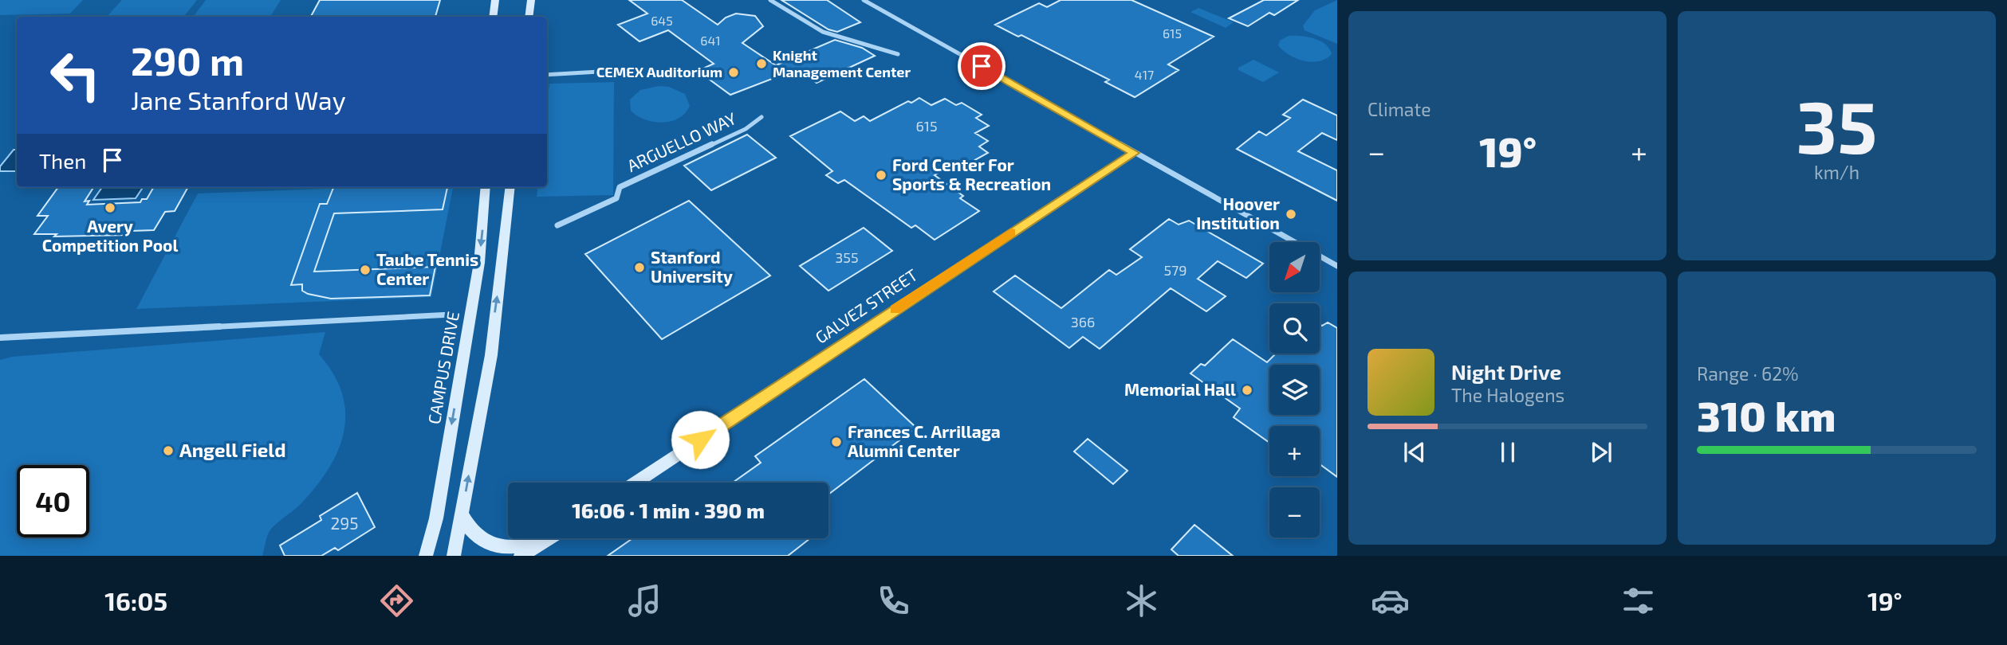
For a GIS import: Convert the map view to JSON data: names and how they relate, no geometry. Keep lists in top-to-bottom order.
{
  "streets": {
    "street": ["ARGUELLO WAY", "GALVEZ STREET", "CAMPUS DRIVE"]
  },
  "places": [
    "Knight Management Center",
    "CEMEX Auditorium",
    "Ford Center For Sports & Recreation",
    "Avery Competition Pool",
    "Hoover Institution",
    "Stanford University",
    "Taube Tennis Center",
    "Memorial Hall",
    "Frances C. Arrillaga Alumni Center",
    "Angell Field"
  ],
  "house_numbers": [
    "645",
    "615",
    "641",
    "417",
    "615",
    "355",
    "579",
    "366",
    "295"
  ],
  "north": "bottom left",
  "page": {
    "tile": [
      "Climate",
      ["35", "km/h"],
      ["Range · 62%", "310 km"]
    ],
    "turn": ["290 m", "Jane Stanford Way"],
    "heat": ["−", "19°", "+"],
    "then": "Then",
    "map_buttons": ["+", "−"],
    "song": ["Night Drive", "The Halogens"],
    "limit": "40",
    "trip": "16:06 · 1 min · 390 m",
    "tabs": ["16:05", "19°"]
  }
}
